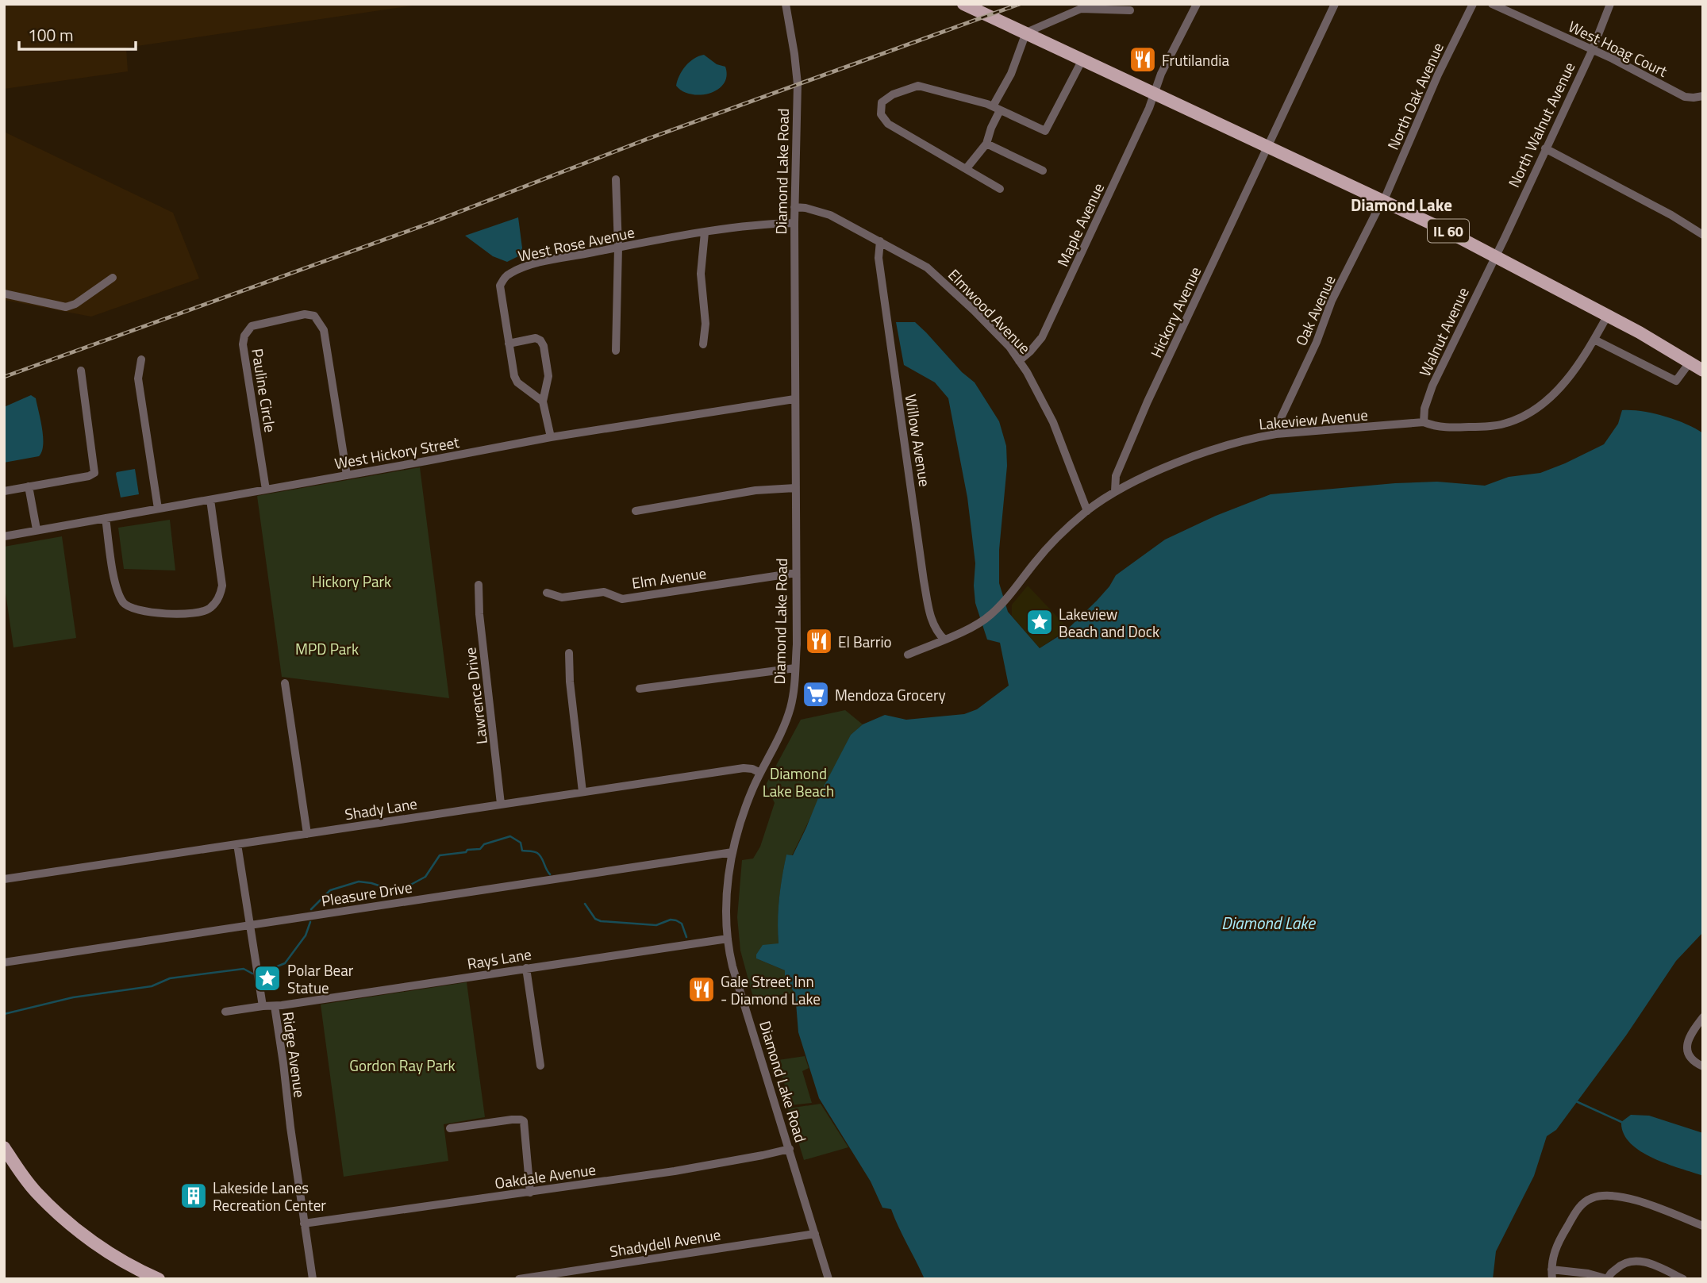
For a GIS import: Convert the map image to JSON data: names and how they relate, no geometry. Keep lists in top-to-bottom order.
{
  "streets": {
    "main road": ["IL 60"],
    "street": [
      "West Hoag Court",
      "North Oak Avenue",
      "North Walnut Avenue",
      "Diamond Lake Road",
      "Maple Avenue",
      "West Rose Avenue",
      "Oak Avenue",
      "Elmwood Avenue",
      "Hickory Avenue",
      "Walnut Avenue",
      "Pauline Circle",
      "Lakeview Avenue",
      "Willow Avenue",
      "West Hickory Street",
      "Elm Avenue",
      "Lawrence Drive",
      "Shady Lane",
      "Pleasure Drive",
      "Rays Lane",
      "Ridge Avenue",
      "Oakdale Avenue",
      "Shadydell Avenue"
    ]
  },
  "crossings": [
    ["West Hoag Court", "North Walnut Avenue"],
    ["North Oak Avenue", "IL 60"],
    ["North Oak Avenue", "Oak Avenue"],
    ["North Walnut Avenue", "IL 60"],
    ["North Walnut Avenue", "Walnut Avenue"],
    ["Diamond Lake Road", "West Rose Avenue"],
    ["Diamond Lake Road", "Elmwood Avenue"],
    ["Diamond Lake Road", "West Hickory Street"],
    ["Diamond Lake Road", "Elm Avenue"],
    ["Diamond Lake Road", "Shady Lane"],
    ["Diamond Lake Road", "Pleasure Drive"],
    ["Diamond Lake Road", "Rays Lane"],
    ["Diamond Lake Road", "Oakdale Avenue"],
    ["Diamond Lake Road", "Shadydell Avenue"],
    ["Maple Avenue", "IL 60"],
    ["Maple Avenue", "Elmwood Avenue"],
    ["IL 60", "Oak Avenue"],
    ["IL 60", "Hickory Avenue"],
    ["IL 60", "Walnut Avenue"],
    ["IL 60", "Lakeview Avenue"],
    ["Oak Avenue", "Lakeview Avenue"],
    ["Elmwood Avenue", "Lakeview Avenue"],
    ["Elmwood Avenue", "Willow Avenue"],
    ["Hickory Avenue", "Lakeview Avenue"],
    ["Walnut Avenue", "Lakeview Avenue"],
    ["Pauline Circle", "West Hickory Street"],
    ["Lakeview Avenue", "Willow Avenue"],
    ["Lawrence Drive", "Shady Lane"],
    ["Shady Lane", "Ridge Avenue"],
    ["Pleasure Drive", "Ridge Avenue"],
    ["Rays Lane", "Ridge Avenue"],
    ["Ridge Avenue", "Oakdale Avenue"]
  ],
  "districts": ["Diamond Lake"],
  "water": ["Diamond Lake"],
  "parks": [
    "Hickory Park",
    "MPD Park",
    "Diamond Lake Beach",
    "Gordon Ray Park"
  ],
  "places": {
    "restaurant": ["Frutilandia", "El Barrio", "Gale Street Inn - Diamond Lake"],
    "place": ["Lakeview Beach and Dock", "Polar Bear Statue"],
    "supermarket": ["Mendoza Grocery"],
    "building": ["Lakeside Lanes Recreation Center"]
  },
  "scale_bar": "100 m"
}
